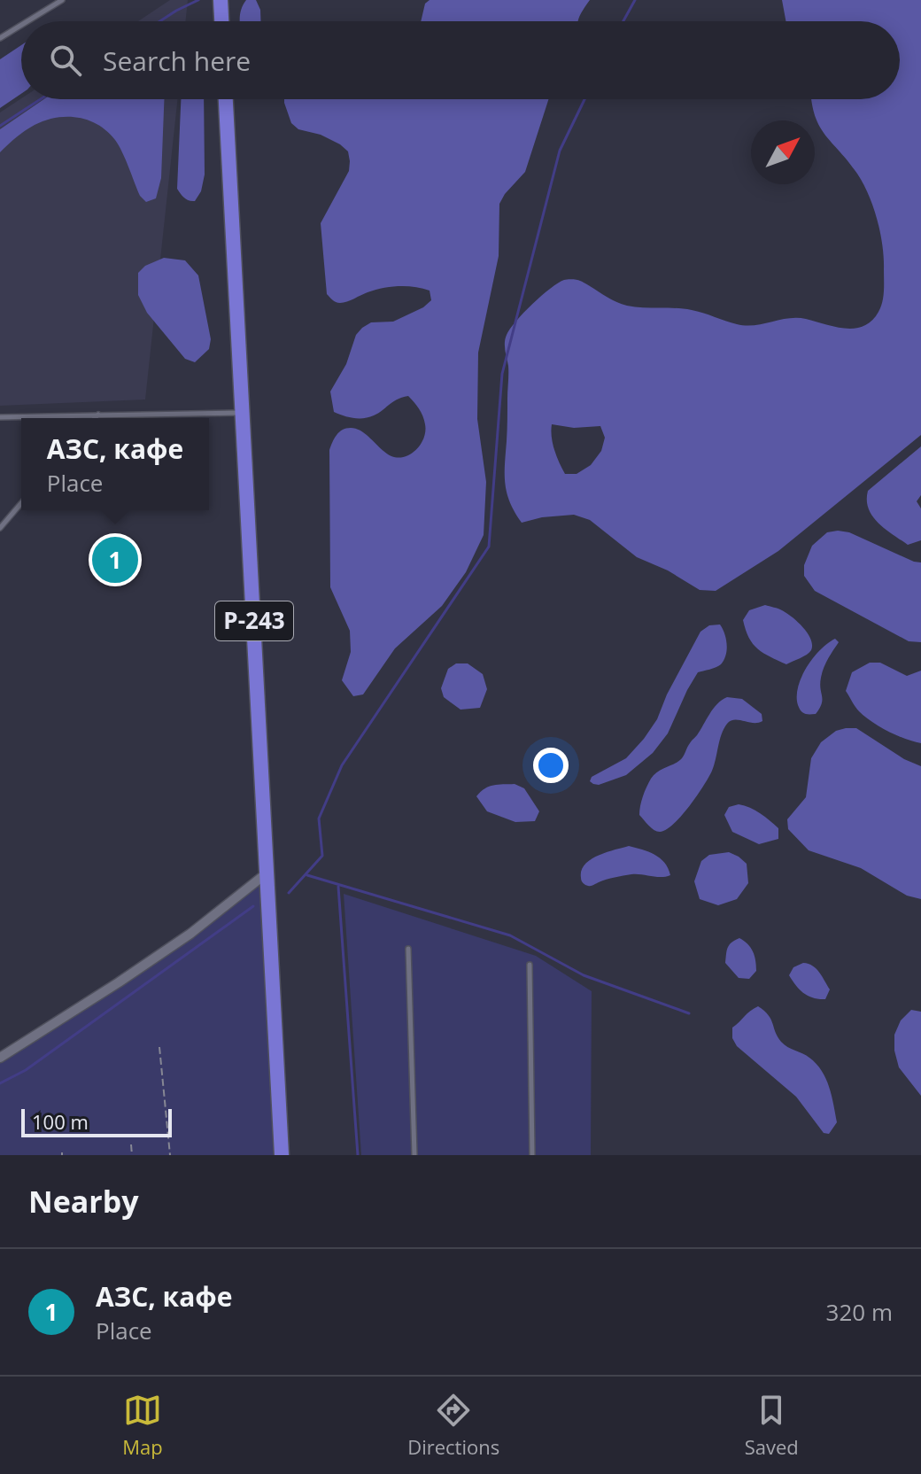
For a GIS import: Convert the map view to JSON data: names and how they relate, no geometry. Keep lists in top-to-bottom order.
{
  "streets": {
    "highway": ["Р-243"]
  },
  "scale_bar": "100 m",
  "north": "top right",
  "page": {
    "search": "Search here",
    "popup": ["АЗС, кафе", "Place"],
    "pins": "1",
    "scale": "100 m",
    "heading": "Nearby",
    "list": [
      {
        "mark": "1",
        "name": "АЗС, кафе",
        "note": "Place",
        "value": "320 m"
      }
    ],
    "nav": ["Map", "Directions", "Saved"]
  }
}
